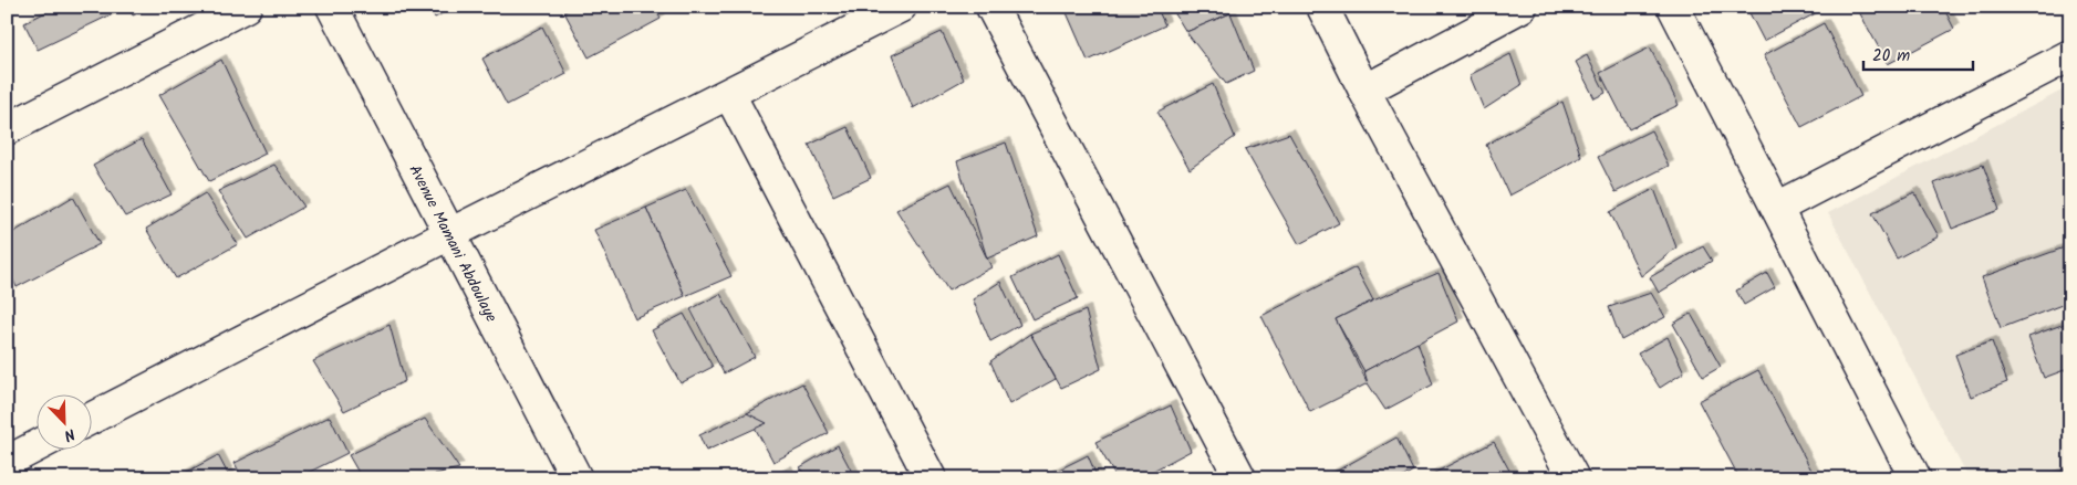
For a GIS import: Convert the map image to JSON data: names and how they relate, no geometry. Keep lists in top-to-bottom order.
{
  "streets": {
    "street": ["Avenue Mamani Abdoulaye"]
  },
  "scale_bar": "20 m",
  "north": "bottom right"
}
